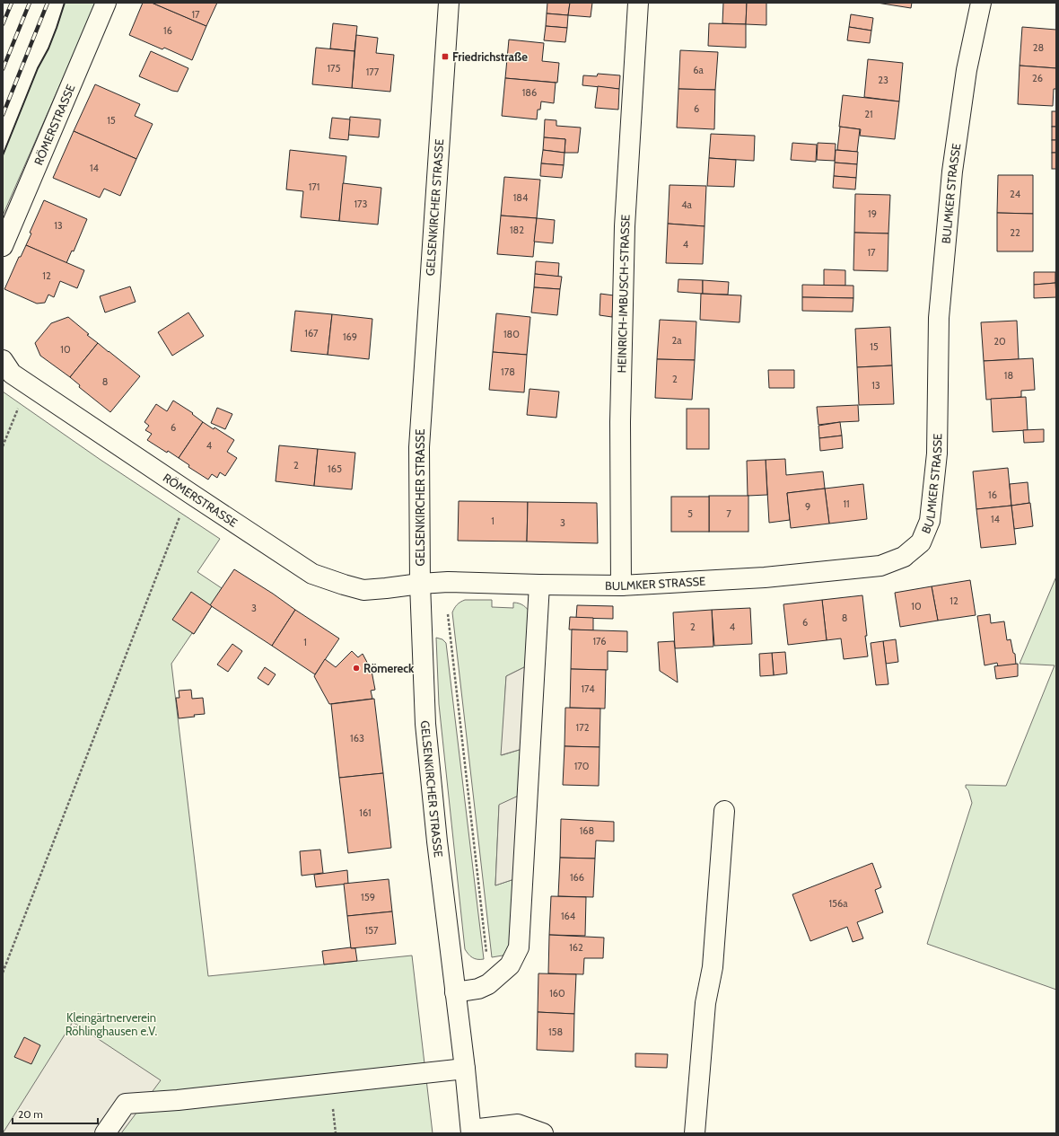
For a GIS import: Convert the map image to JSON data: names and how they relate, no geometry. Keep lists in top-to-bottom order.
{
  "streets": {
    "street": [
      "RÖMERSTRASSE",
      "BULMKER STRASSE",
      "GELSENKIRCHER STRASSE",
      "HEINRICH-IMBUSCH-STRASSE"
    ]
  },
  "crossings": [
    ["RÖMERSTRASSE", "BULMKER STRASSE"],
    ["RÖMERSTRASSE", "GELSENKIRCHER STRASSE"],
    ["BULMKER STRASSE", "GELSENKIRCHER STRASSE"],
    ["BULMKER STRASSE", "HEINRICH-IMBUSCH-STRASSE"]
  ],
  "parks": ["Kleingärtnerverein Röhlinghausen e.V."],
  "places": {
    "transit": ["Friedrichstraße"],
    "other": ["Römereck"]
  },
  "house_numbers": [
    "17",
    "16",
    "28",
    "175",
    "6a",
    "177",
    "26",
    "23",
    "186",
    "6",
    "21",
    "15",
    "14",
    "171",
    "24",
    "184",
    "173",
    "4a",
    "19",
    "13",
    "182",
    "22",
    "4",
    "17",
    "12",
    "167",
    "180",
    "169",
    "2a",
    "20",
    "15",
    "10",
    "178",
    "18",
    "2",
    "8",
    "13",
    "6",
    "4",
    "2",
    "165",
    "16",
    "11",
    "9",
    "5",
    "7",
    "14",
    "1",
    "3",
    "12",
    "10",
    "3",
    "8",
    "6",
    "2",
    "4",
    "176",
    "1",
    "174",
    "172",
    "163",
    "170",
    "161",
    "168",
    "166",
    "159",
    "156a",
    "164",
    "157",
    "162",
    "160",
    "158"
  ],
  "scale_bar": "20 m"
}
